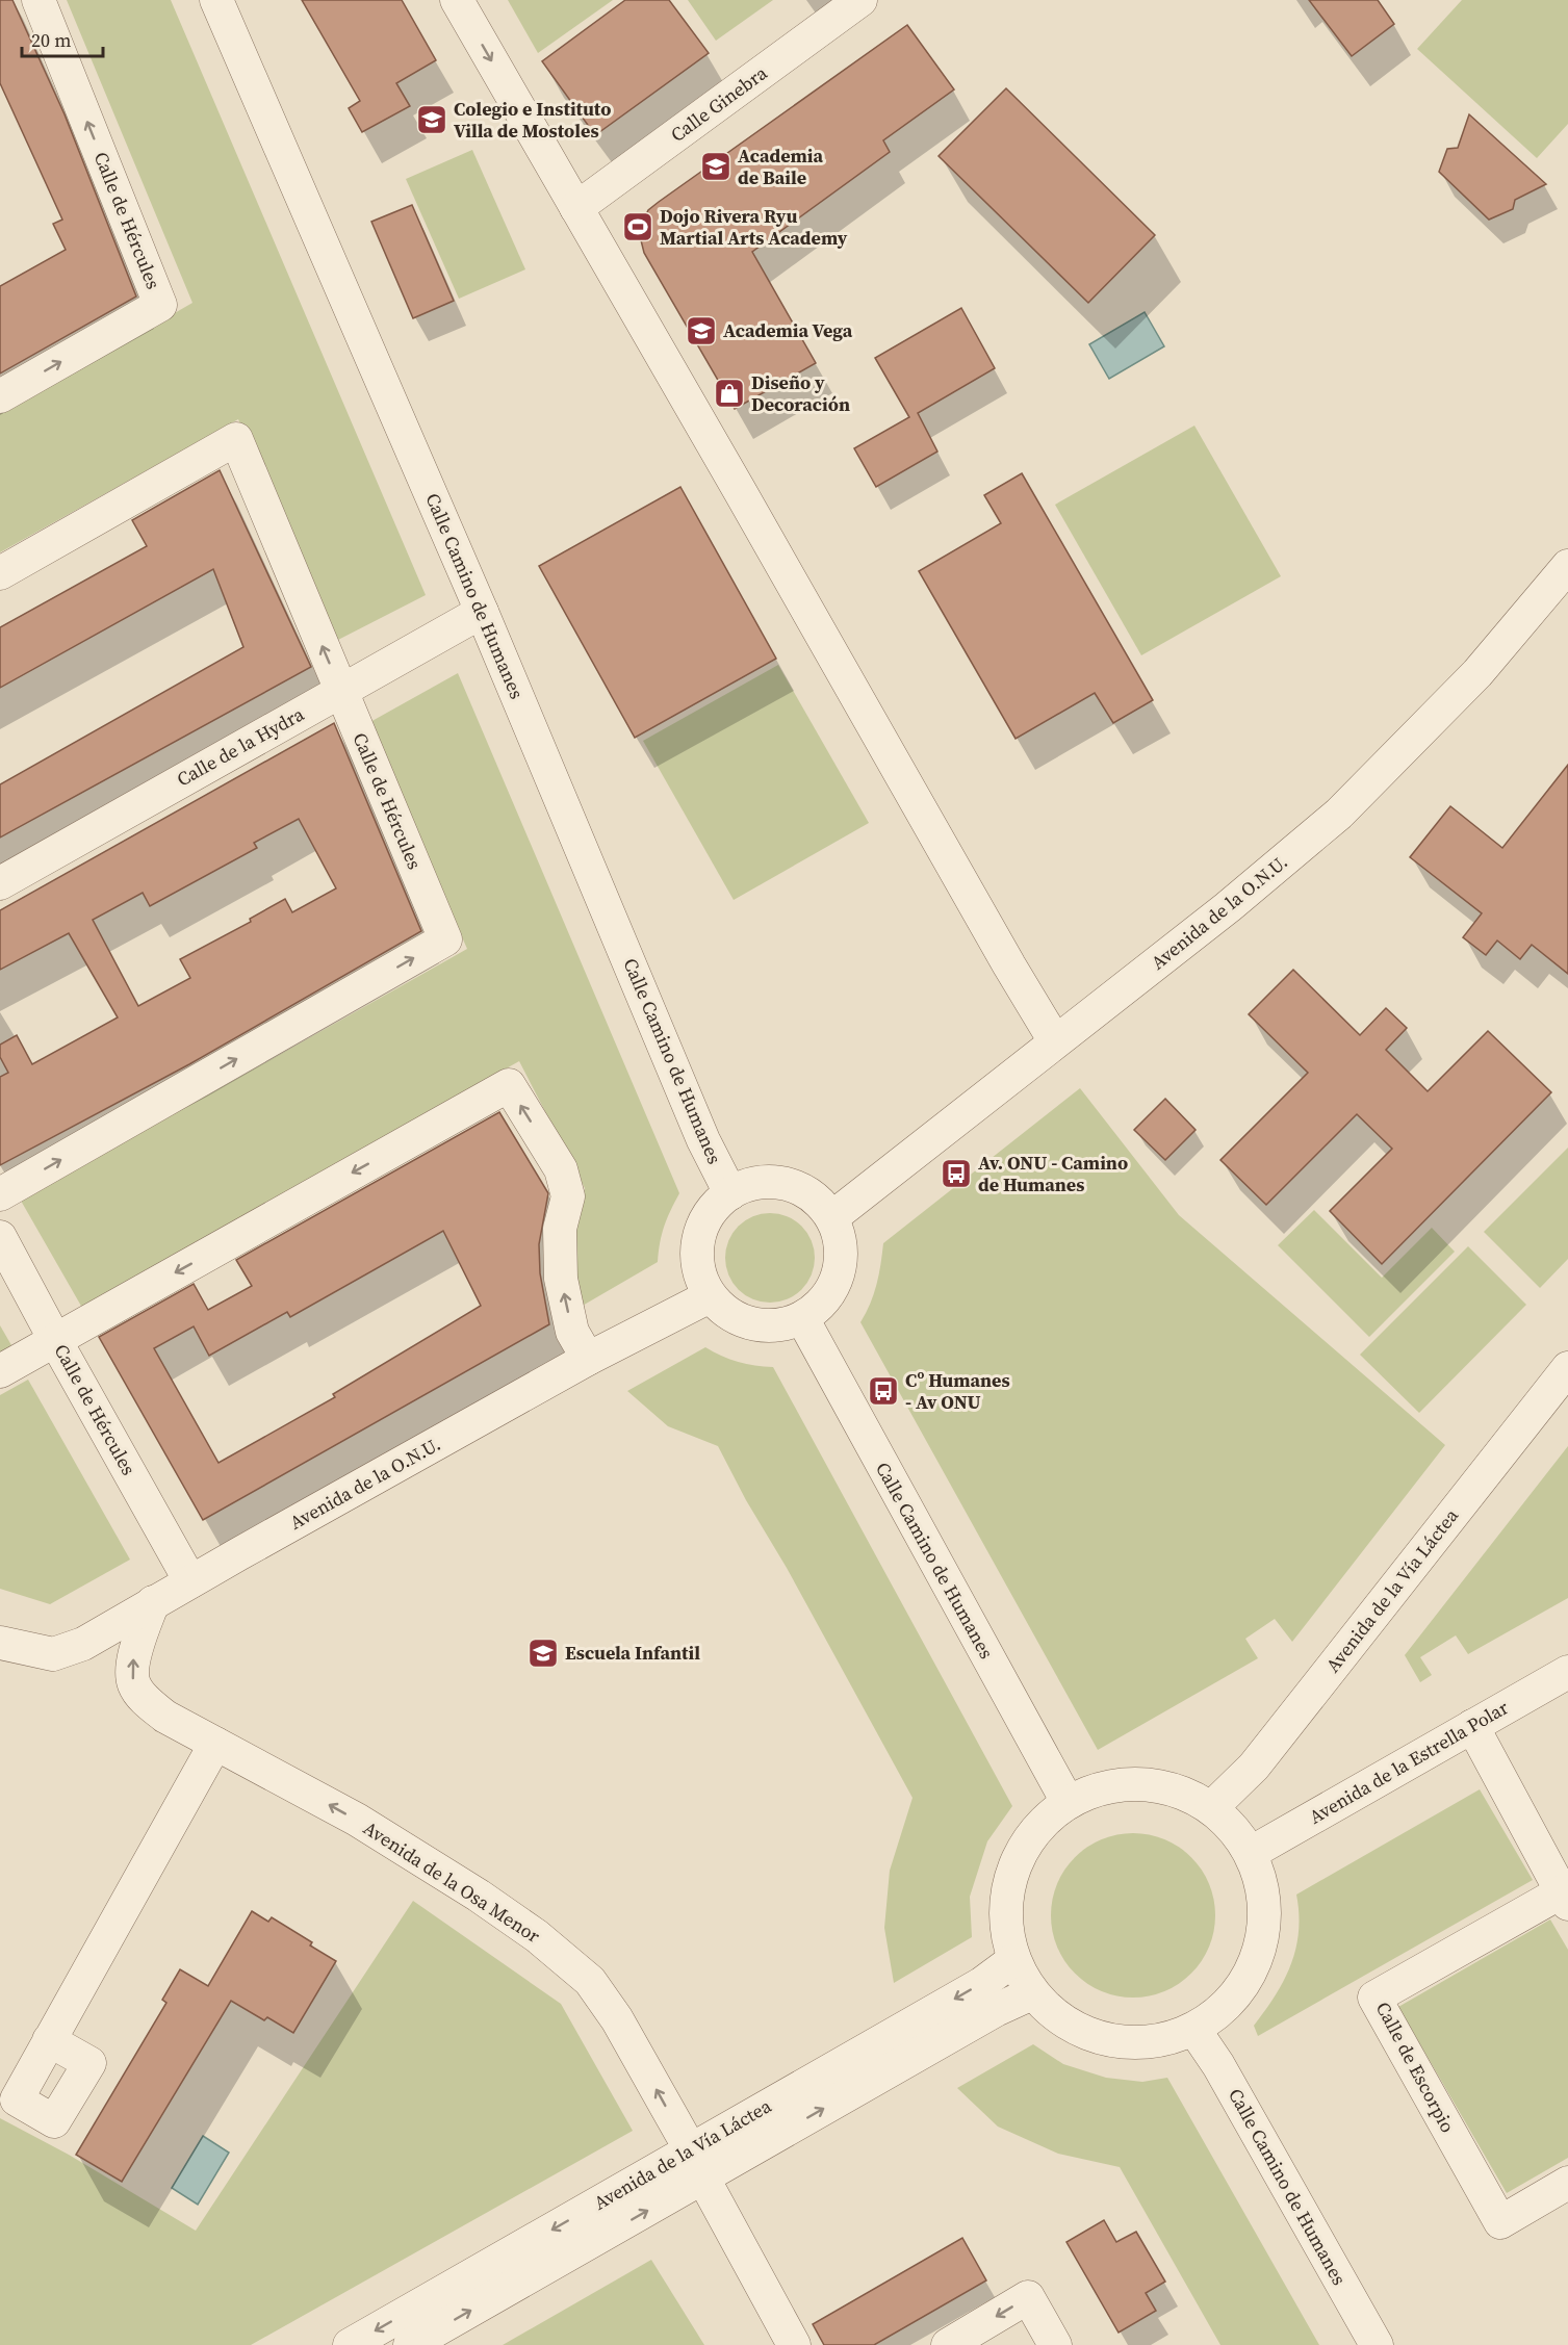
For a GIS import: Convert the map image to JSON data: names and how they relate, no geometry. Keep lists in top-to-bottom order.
{
  "streets": {
    "street": [
      "Calle Ginebra",
      "Calle de Hércules",
      "Calle Camino de Humanes",
      "Calle de la Hydra",
      "Avenida de la O.N.U.",
      "Avenida de la Vía Láctea",
      "Avenida de la Estrella Polar",
      "Avenida de la Osa Menor",
      "Calle de Escorpio"
    ]
  },
  "crossings": [
    ["Calle de Hércules", "Calle de la Hydra"],
    ["Calle de Hércules", "Avenida de la O.N.U."],
    ["Calle Camino de Humanes", "Calle de la Hydra"],
    ["Calle Camino de Humanes", "Avenida de la O.N.U."],
    ["Avenida de la O.N.U.", "Avenida de la Osa Menor"],
    ["Avenida de la Vía Láctea", "Avenida de la Osa Menor"],
    ["Avenida de la Estrella Polar", "Calle de Escorpio"]
  ],
  "one_way": ["Avenida de la Osa Menor"],
  "places": {
    "school or university": [
      "Colegio e Instituto Villa de Mostoles",
      "Academia de Baile",
      "Academia Vega",
      "Escuela Infantil"
    ],
    "sports": ["Dojo Rivera Ryu Martial Arts Academy"],
    "shop": ["Diseño y Decoración"],
    "bus stop": ["Av. ONU - Camino de Humanes", "Cº Humanes - Av ONU"]
  },
  "scale_bar": "20 m"
}
